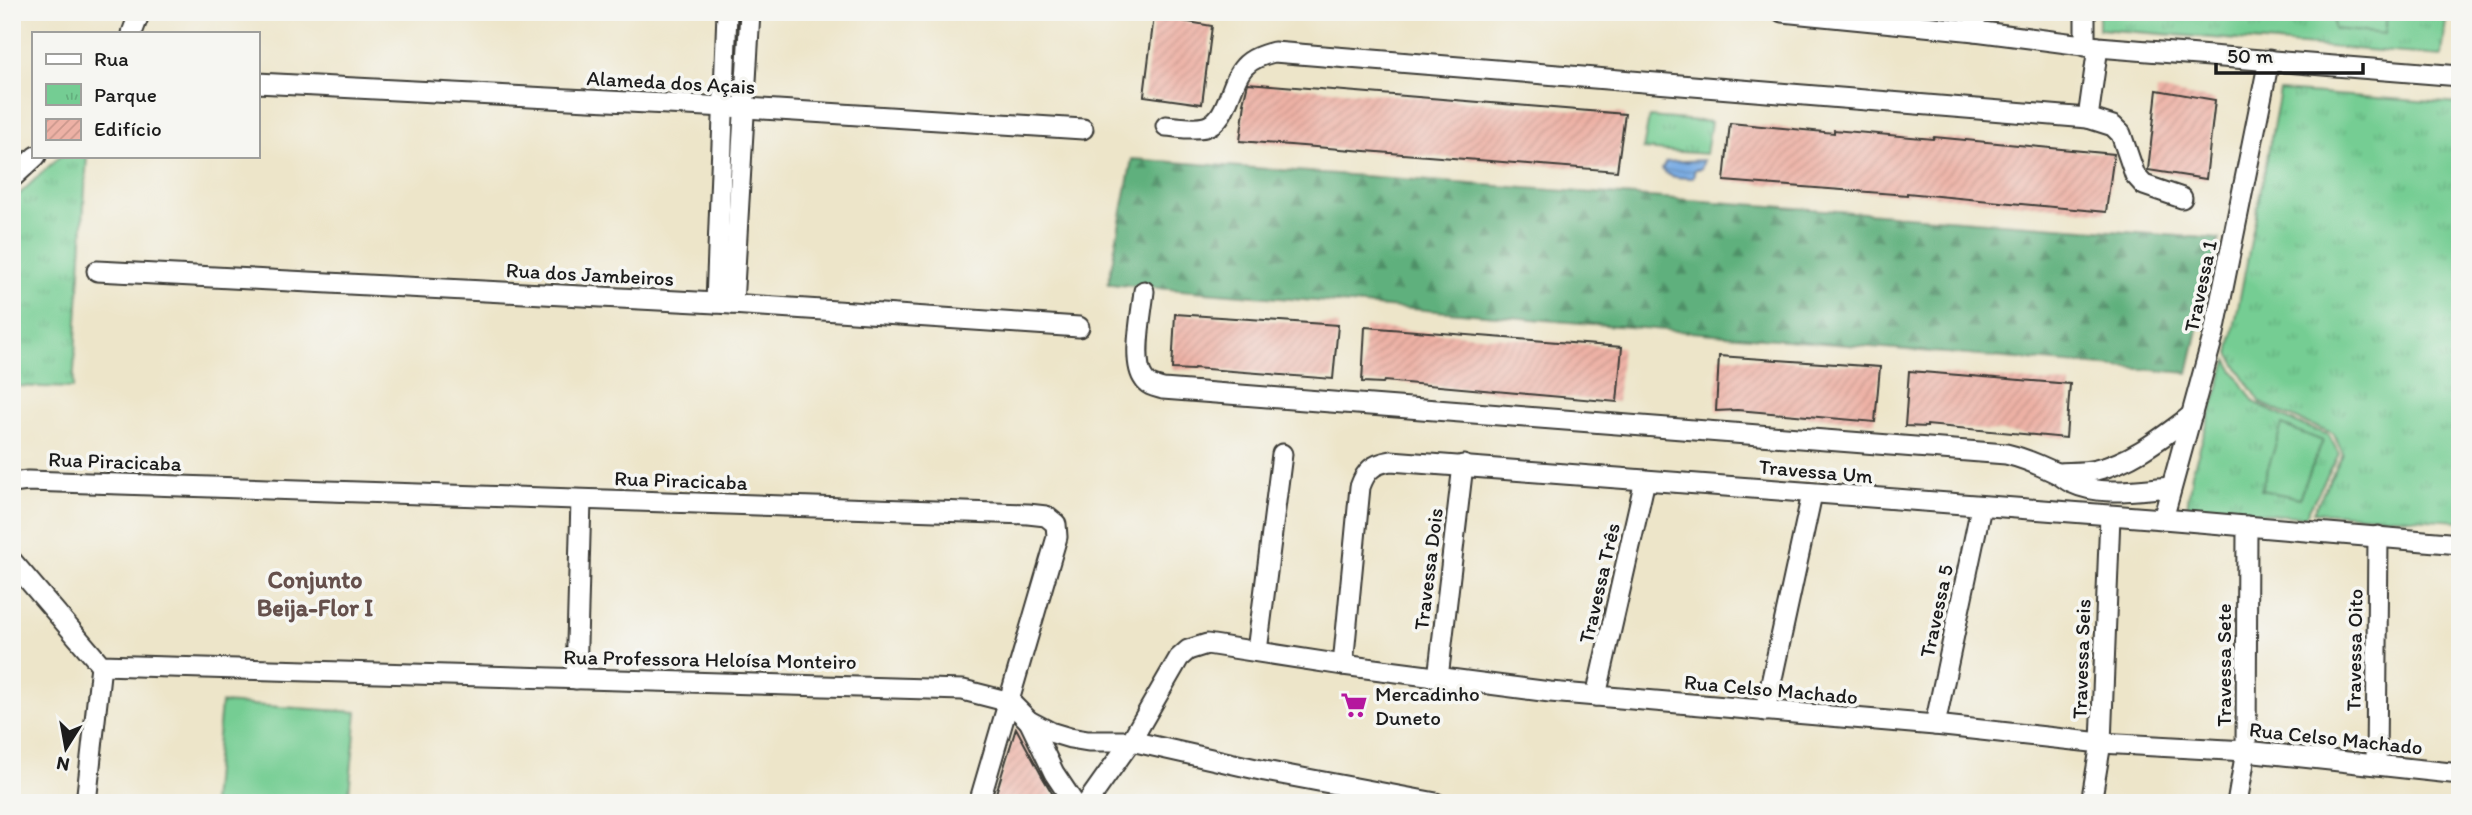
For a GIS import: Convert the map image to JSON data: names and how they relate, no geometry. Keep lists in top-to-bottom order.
{
  "streets": {
    "street": [
      "Alameda dos Açais",
      "Rua dos Jambeiros",
      "Travessa 1",
      "Rua Piracicaba",
      "Travessa Um",
      "Travessa Dois",
      "Travessa Três",
      "Travessa 5",
      "Travessa Oito",
      "Rua Professora Heloísa Monteiro",
      "Travessa Seis",
      "Travessa Sete",
      "Rua Celso Machado"
    ]
  },
  "crossings": [
    ["Travessa 1", "Travessa Um"],
    ["Rua Piracicaba", "Rua Professora Heloísa Monteiro"],
    ["Travessa Um", "Travessa Dois"],
    ["Travessa Um", "Travessa Três"],
    ["Travessa Um", "Travessa 5"],
    ["Travessa Um", "Travessa Oito"],
    ["Travessa Um", "Travessa Seis"],
    ["Travessa Um", "Travessa Sete"],
    ["Travessa Um", "Rua Celso Machado"],
    ["Travessa Dois", "Rua Celso Machado"],
    ["Travessa Três", "Rua Celso Machado"],
    ["Travessa 5", "Rua Celso Machado"],
    ["Travessa Oito", "Rua Celso Machado"],
    ["Travessa Seis", "Rua Celso Machado"],
    ["Travessa Sete", "Rua Celso Machado"]
  ],
  "districts": ["Conjunto Beija-Flor I"],
  "places": {
    "supermarket": ["Mercadinho Duneto"]
  },
  "legend": ["Rua", "Parque", "Edifício"],
  "scale_bar": "50 m",
  "north": "bottom"
}
